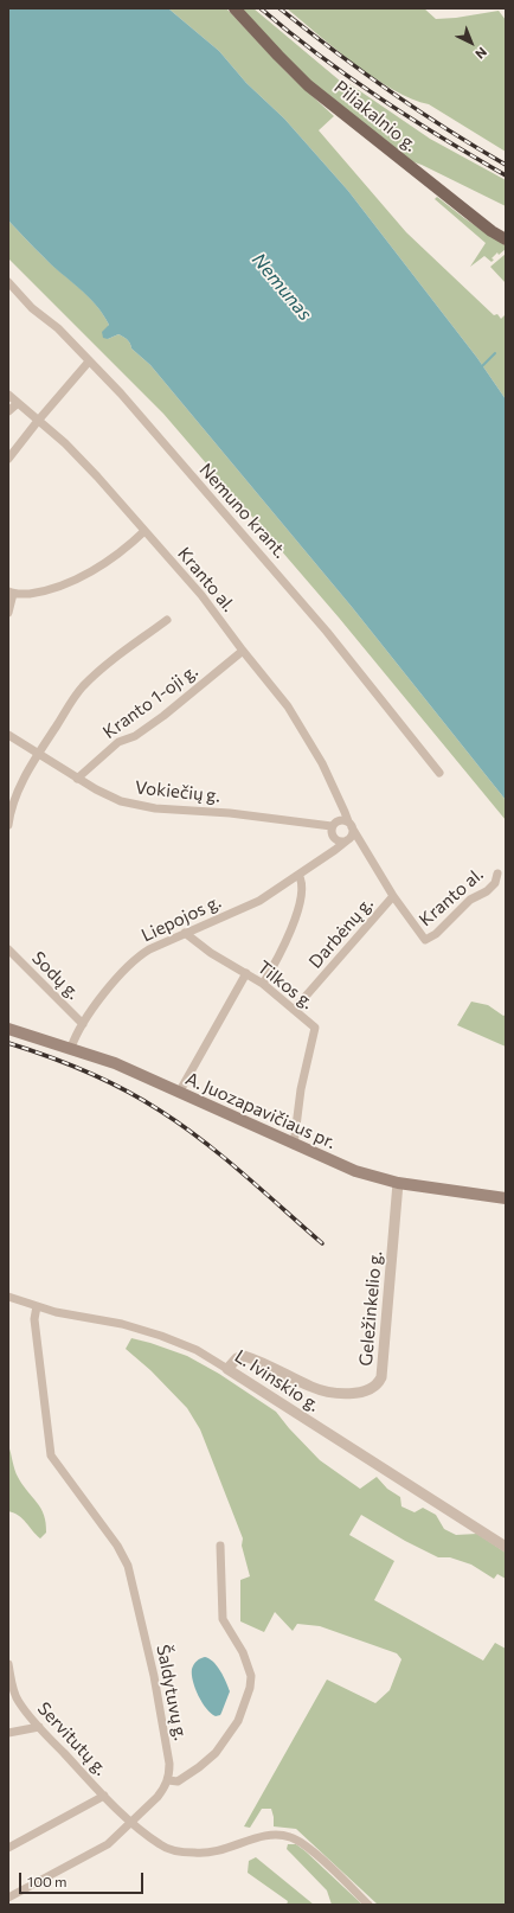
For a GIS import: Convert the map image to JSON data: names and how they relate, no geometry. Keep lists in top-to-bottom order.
{
  "streets": {
    "main road": ["Piliakalnio g.", "A. Juozapavičiaus pr."],
    "street": [
      "Nemuno krant.",
      "Kranto al.",
      "Kranto 1-oji g.",
      "Vokiečių g.",
      "Liepojos g.",
      "Darbėnų g.",
      "Sodų g.",
      "Tilkos g.",
      "Geležinkelio g.",
      "L. Ivinskio g.",
      "Šaldytuvų g.",
      "Servitutų g."
    ]
  },
  "crossings": [
    ["Kranto al.", "Kranto 1-oji g."],
    ["Kranto al.", "Darbėnų g."],
    ["Kranto 1-oji g.", "Vokiečių g."],
    ["Liepojos g.", "Sodų g."],
    ["Liepojos g.", "Tilkos g."],
    ["Liepojos g.", "A. Juozapavičiaus pr."],
    ["Darbėnų g.", "Tilkos g."],
    ["Tilkos g.", "A. Juozapavičiaus pr."],
    ["A. Juozapavičiaus pr.", "Geležinkelio g."],
    ["Geležinkelio g.", "L. Ivinskio g."],
    ["L. Ivinskio g.", "Šaldytuvų g."]
  ],
  "water": ["Nemunas"],
  "scale_bar": "100 m",
  "north": "bottom right"
}
